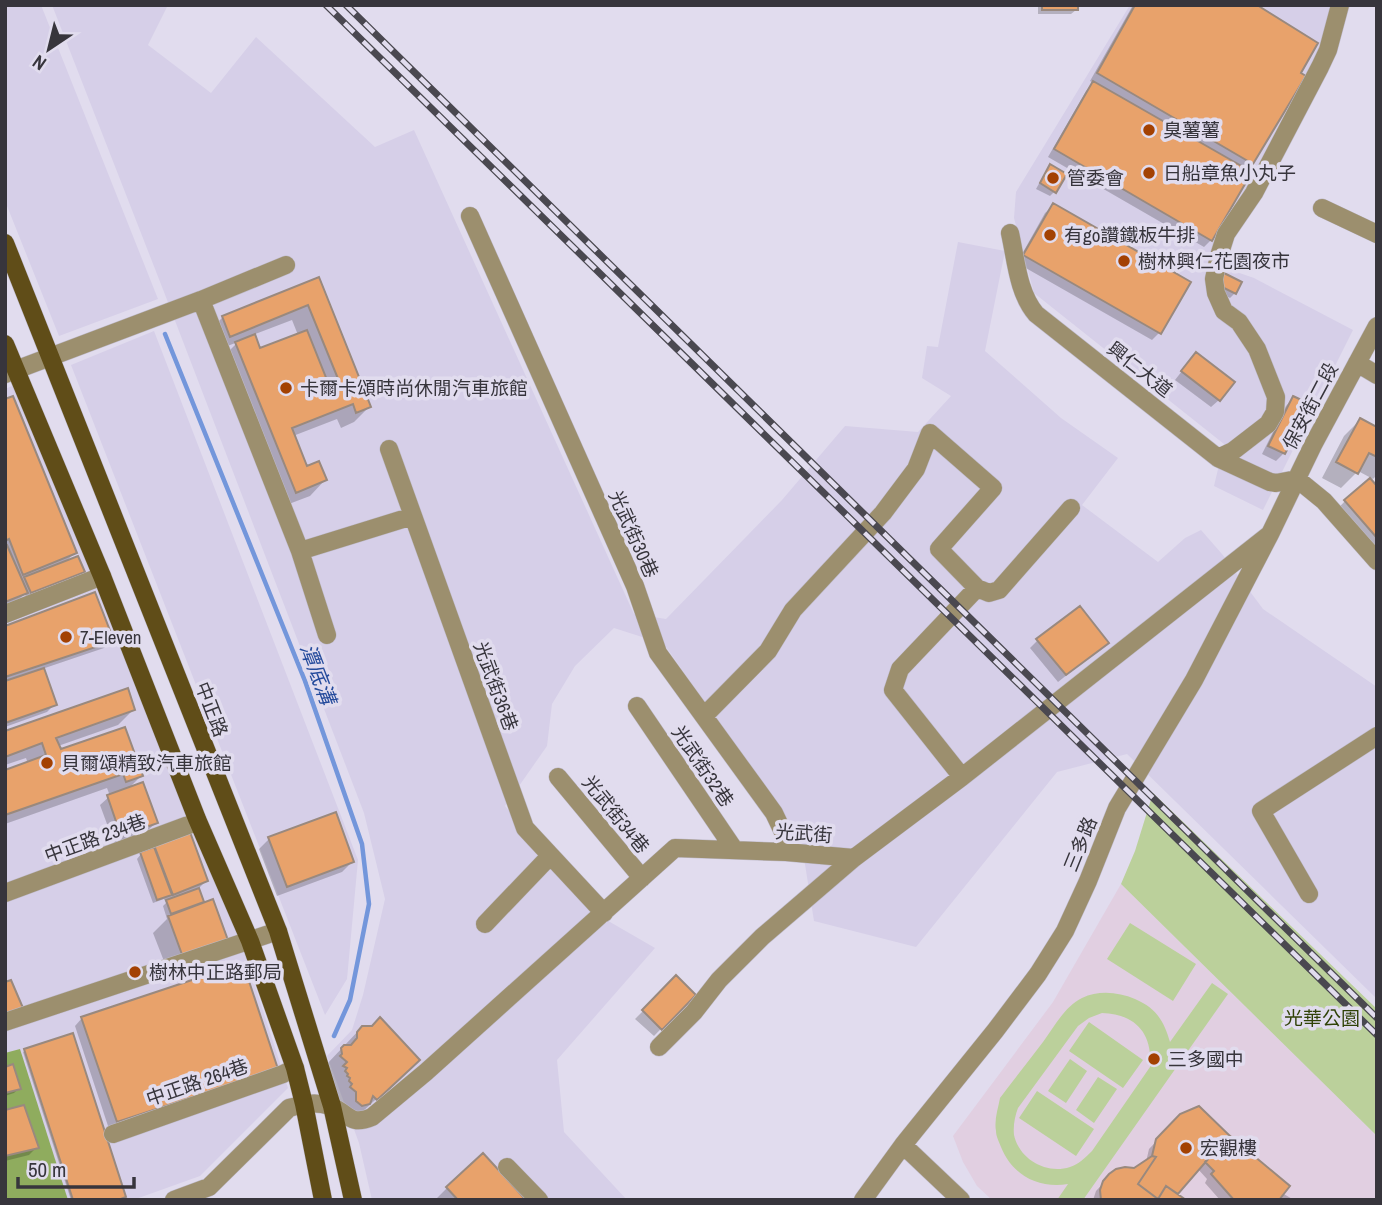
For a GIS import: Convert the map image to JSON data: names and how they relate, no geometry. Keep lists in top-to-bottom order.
{
  "streets": {
    "main road": ["中正路"],
    "street": [
      "興仁大道",
      "保安街二段",
      "光武街30巷",
      "光武街36巷",
      "光武街32巷",
      "光武街34巷",
      "光武街",
      "中正路 234巷",
      "三多路",
      "中正路 264巷"
    ]
  },
  "crossings": [
    ["興仁大道", "保安街二段"],
    ["興仁大道", "三多路"],
    ["保安街二段", "三多路"],
    ["光武街30巷", "光武街"],
    ["光武街36巷", "光武街"],
    ["中正路", "光武街"],
    ["光武街32巷", "光武街"],
    ["光武街34巷", "光武街"],
    ["光武街", "三多路"]
  ],
  "water": ["潭底溝"],
  "parks": ["光華公園"],
  "places": [
    "臭薯薯",
    "日船章魚小丸子",
    "管委會",
    "有go讚鐵板牛排",
    "樹林興仁花園夜市",
    "卡爾卡頌時尚休閒汽車旅館",
    "7-Eleven",
    "貝爾頌精致汽車旅館",
    "樹林中正路郵局",
    "三多國中",
    "宏觀樓"
  ],
  "scale_bar": "50 m",
  "north": "bottom left"
}
